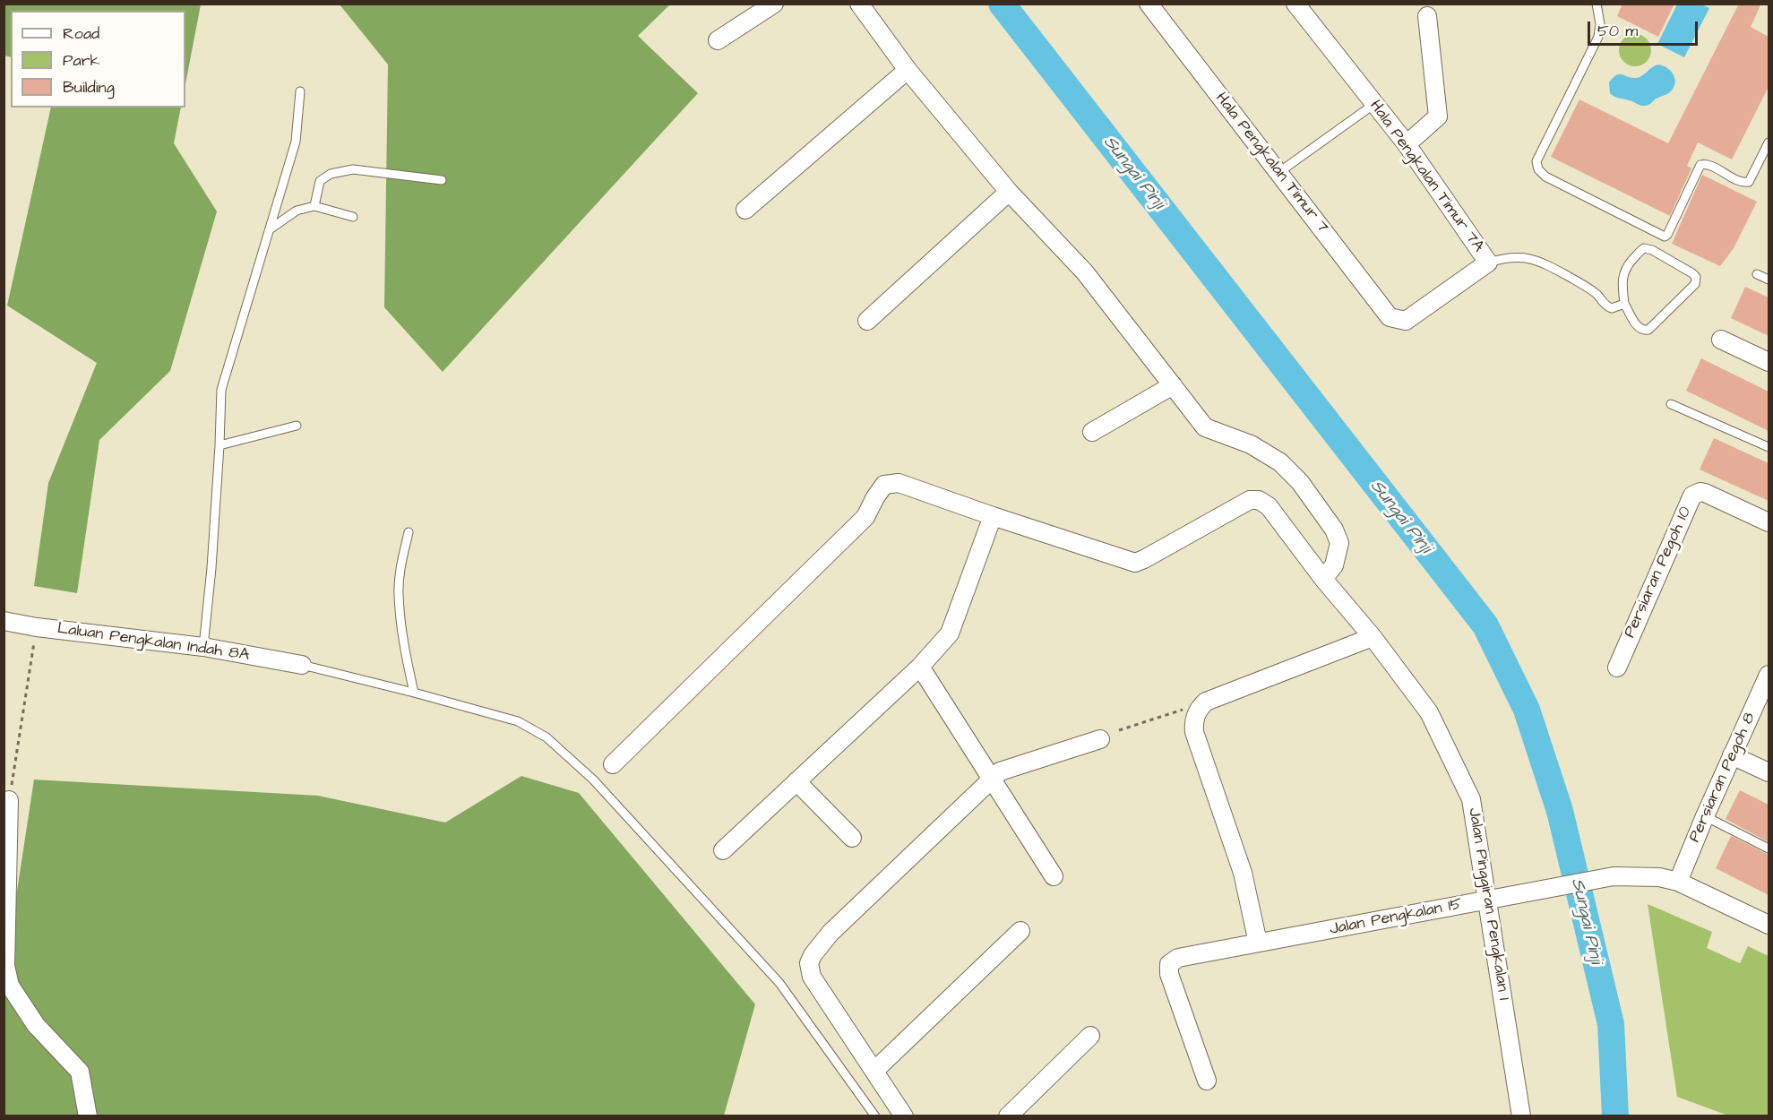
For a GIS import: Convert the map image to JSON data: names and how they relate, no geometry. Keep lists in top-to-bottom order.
{
  "streets": {
    "street": [
      "Hala Pengkalan Timur 7",
      "Hala Pengkalan Timur 7A",
      "Persiaran Pegoh 10",
      "Laluan Pengkalan Indah 8A",
      "Persiaran Pegoh 8",
      "Jalan Pinggiran Pengkalan 1",
      "Jalan Pengkalan 15"
    ]
  },
  "crossings": [
    ["Hala Pengkalan Timur 7", "Hala Pengkalan Timur 7A"],
    ["Persiaran Pegoh 8", "Jalan Pengkalan 15"],
    ["Jalan Pinggiran Pengkalan 1", "Jalan Pengkalan 15"]
  ],
  "water": ["Sungai Pinji"],
  "legend": ["Road", "Park", "Building"],
  "scale_bar": "50 m"
}
